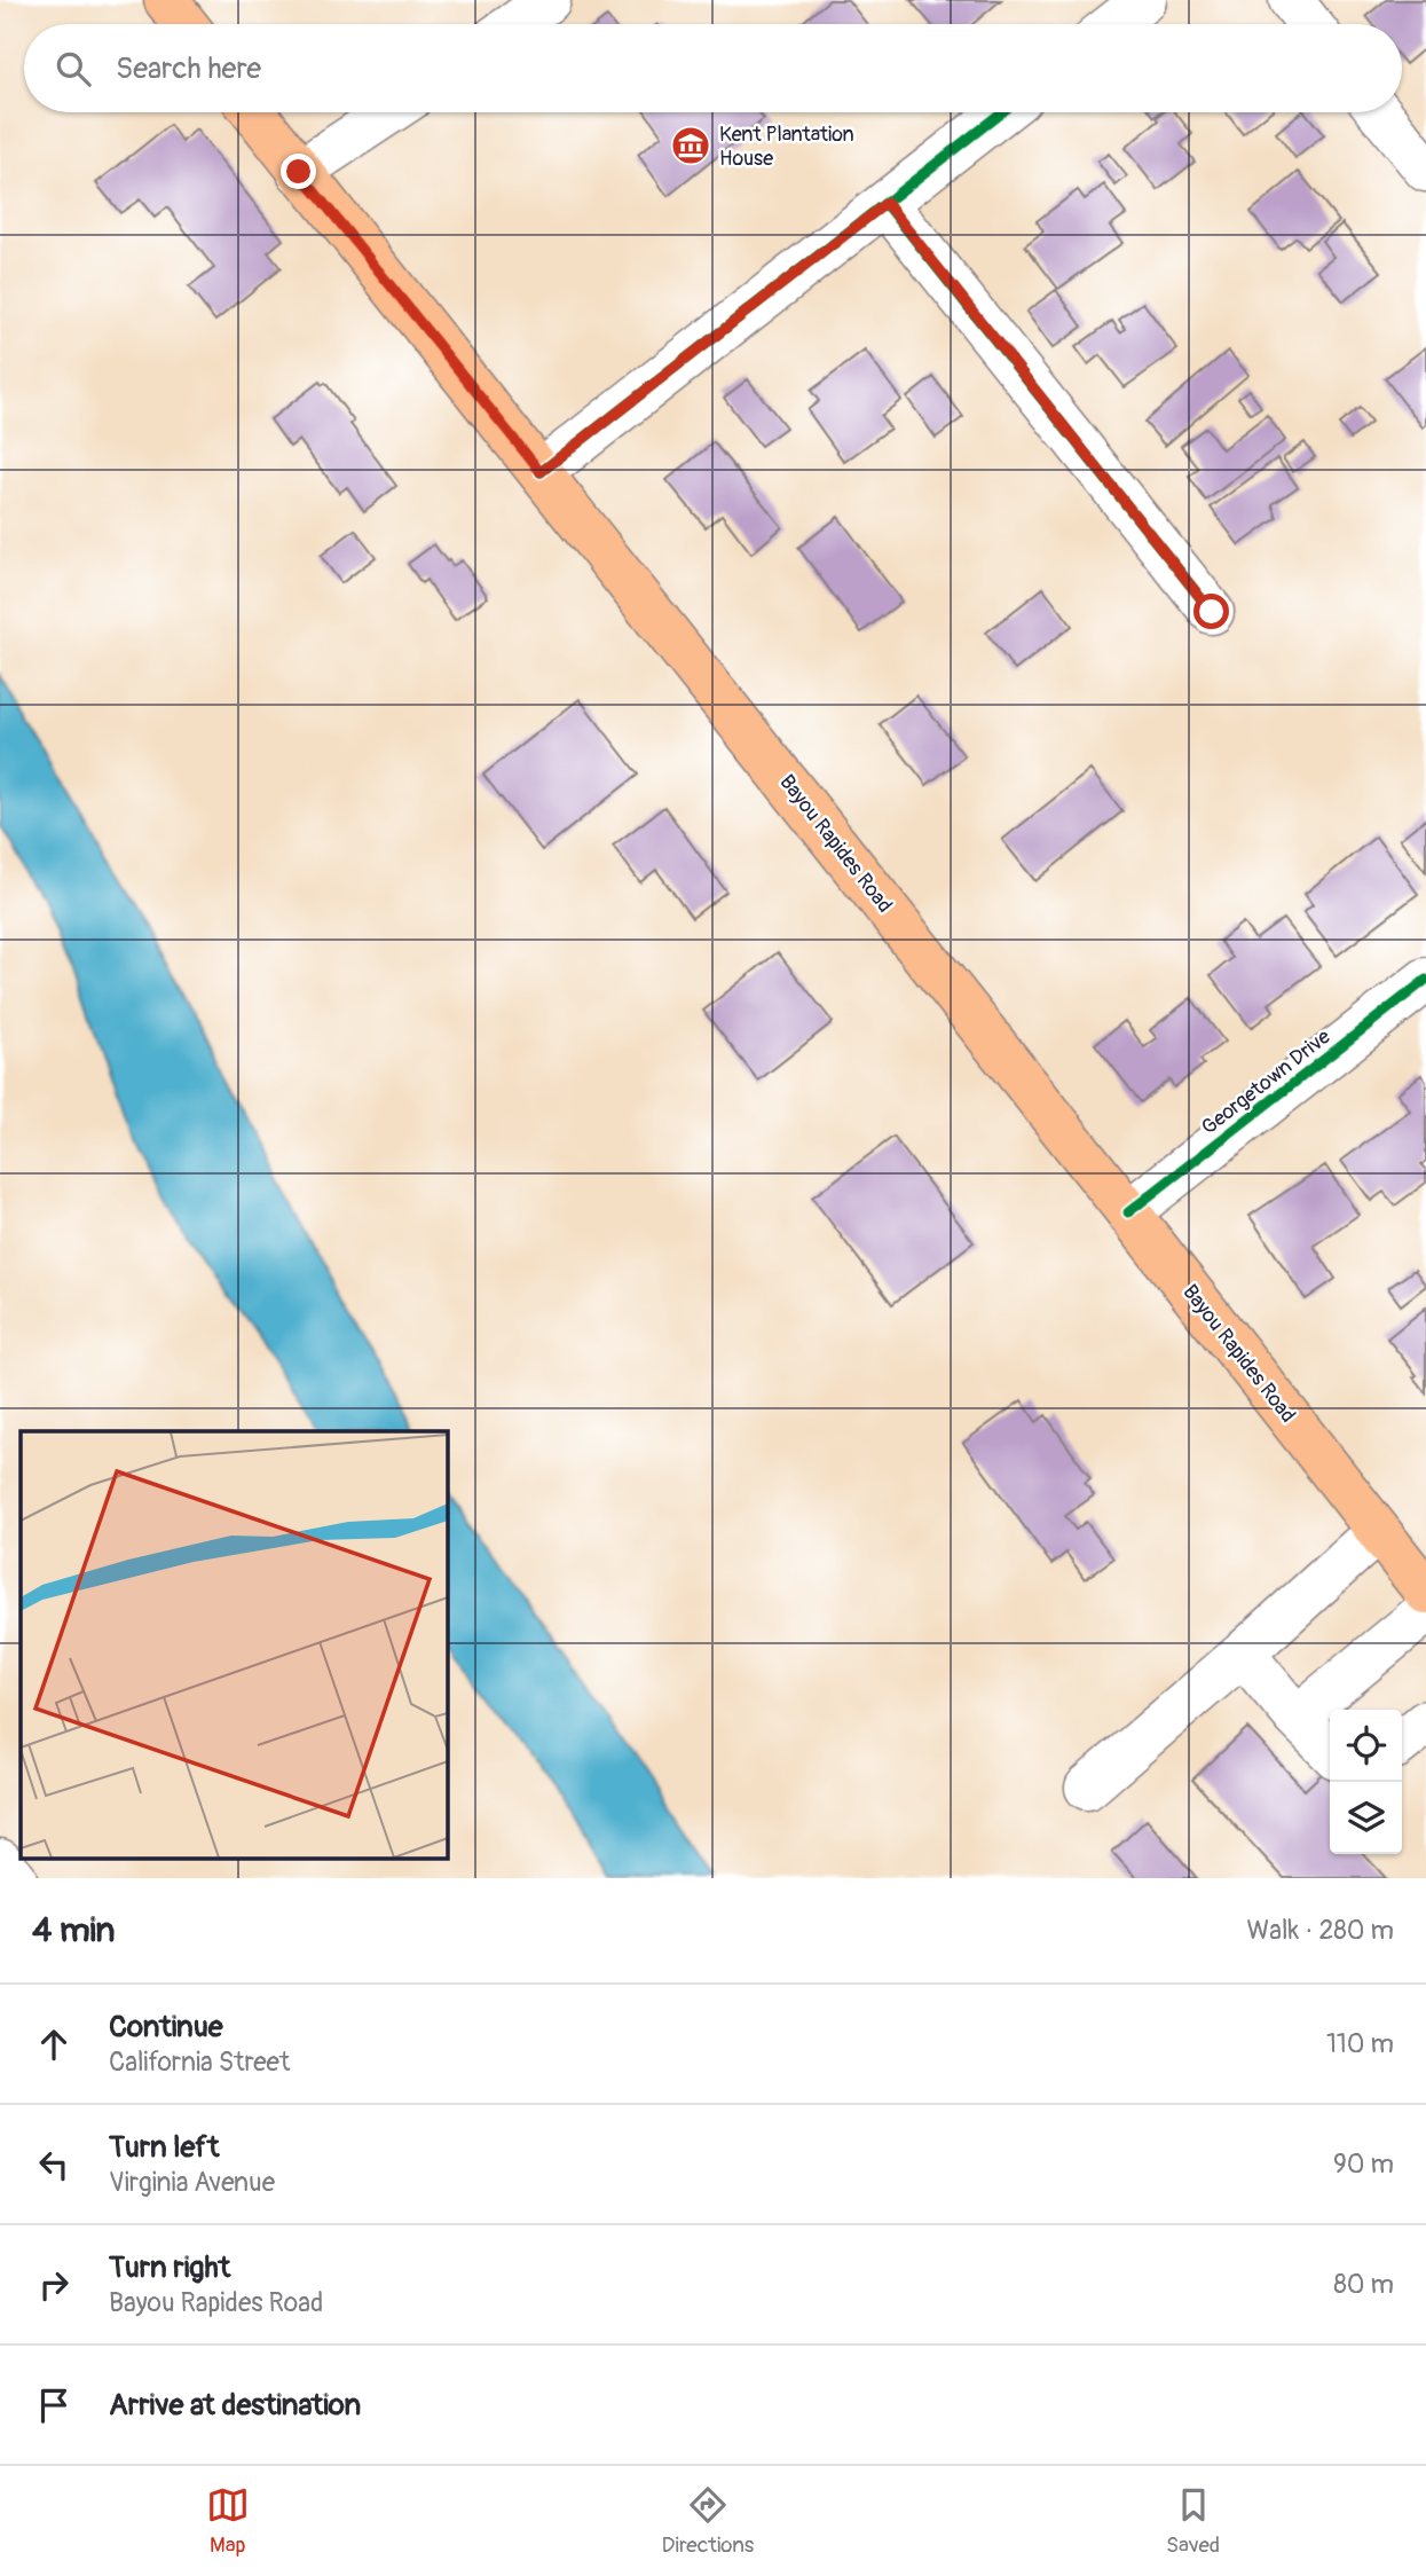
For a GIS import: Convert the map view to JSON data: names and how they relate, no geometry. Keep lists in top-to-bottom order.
{
  "streets": {
    "main road": ["Bayou Rapides Road"],
    "street": ["Georgetown Drive"]
  },
  "crossings": [
    ["Bayou Rapides Road", "Georgetown Drive"]
  ],
  "places": {
    "museum": ["Kent Plantation House"]
  },
  "page": {
    "search": "Search here",
    "heading": ["4 min", "Walk · 280 m"],
    "list": [
      ["Continue", "California Street", "110 m"],
      ["Turn left", "Virginia Avenue", "90 m"],
      ["Turn right", "Bayou Rapides Road", "80 m"],
      "Arrive at destination"
    ],
    "nav": ["Map", "Directions", "Saved"]
  }
}
